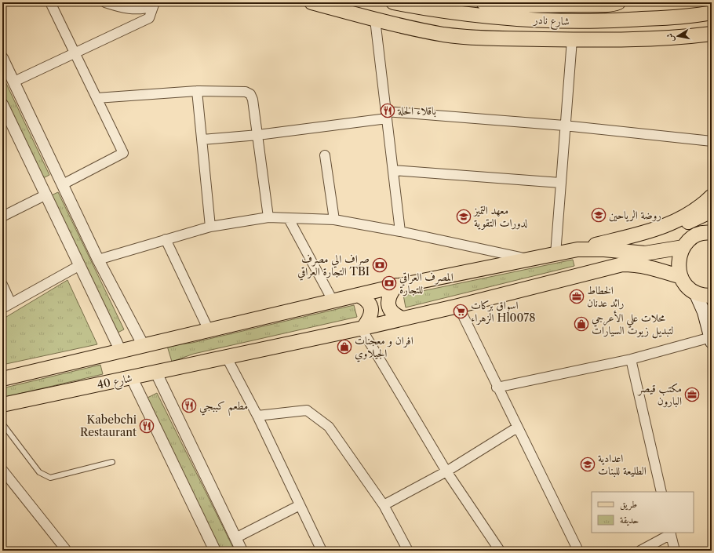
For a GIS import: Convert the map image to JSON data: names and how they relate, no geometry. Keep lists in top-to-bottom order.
{
  "streets": {
    "main road": ["شارع نادر", "شارع 40"]
  },
  "places": {
    "restaurant": ["باقلاء الحلة", "مطعم كببجي", "Kabebchi Restaurant"],
    "school or university": ["روضة الرياحين", "معهد التميز لدورات التقوية", "اعدادية الطليعة للبنات"],
    "bank": ["صراف الي مصرف التجارة العراقي TBI", "المصرف العراقي للتجارة"],
    "office": ["الخطاط رائد عدنان", "مكتب قيصر البارون"],
    "supermarket": ["اسواق بركات الزهراء Hl0078"],
    "shop": ["محلات علي الأعرجي لتبديل زيوت السيارات", "افران و معجنات الجيلاوي"]
  },
  "legend": ["طريق", "حديقة"],
  "north": "left"
}
